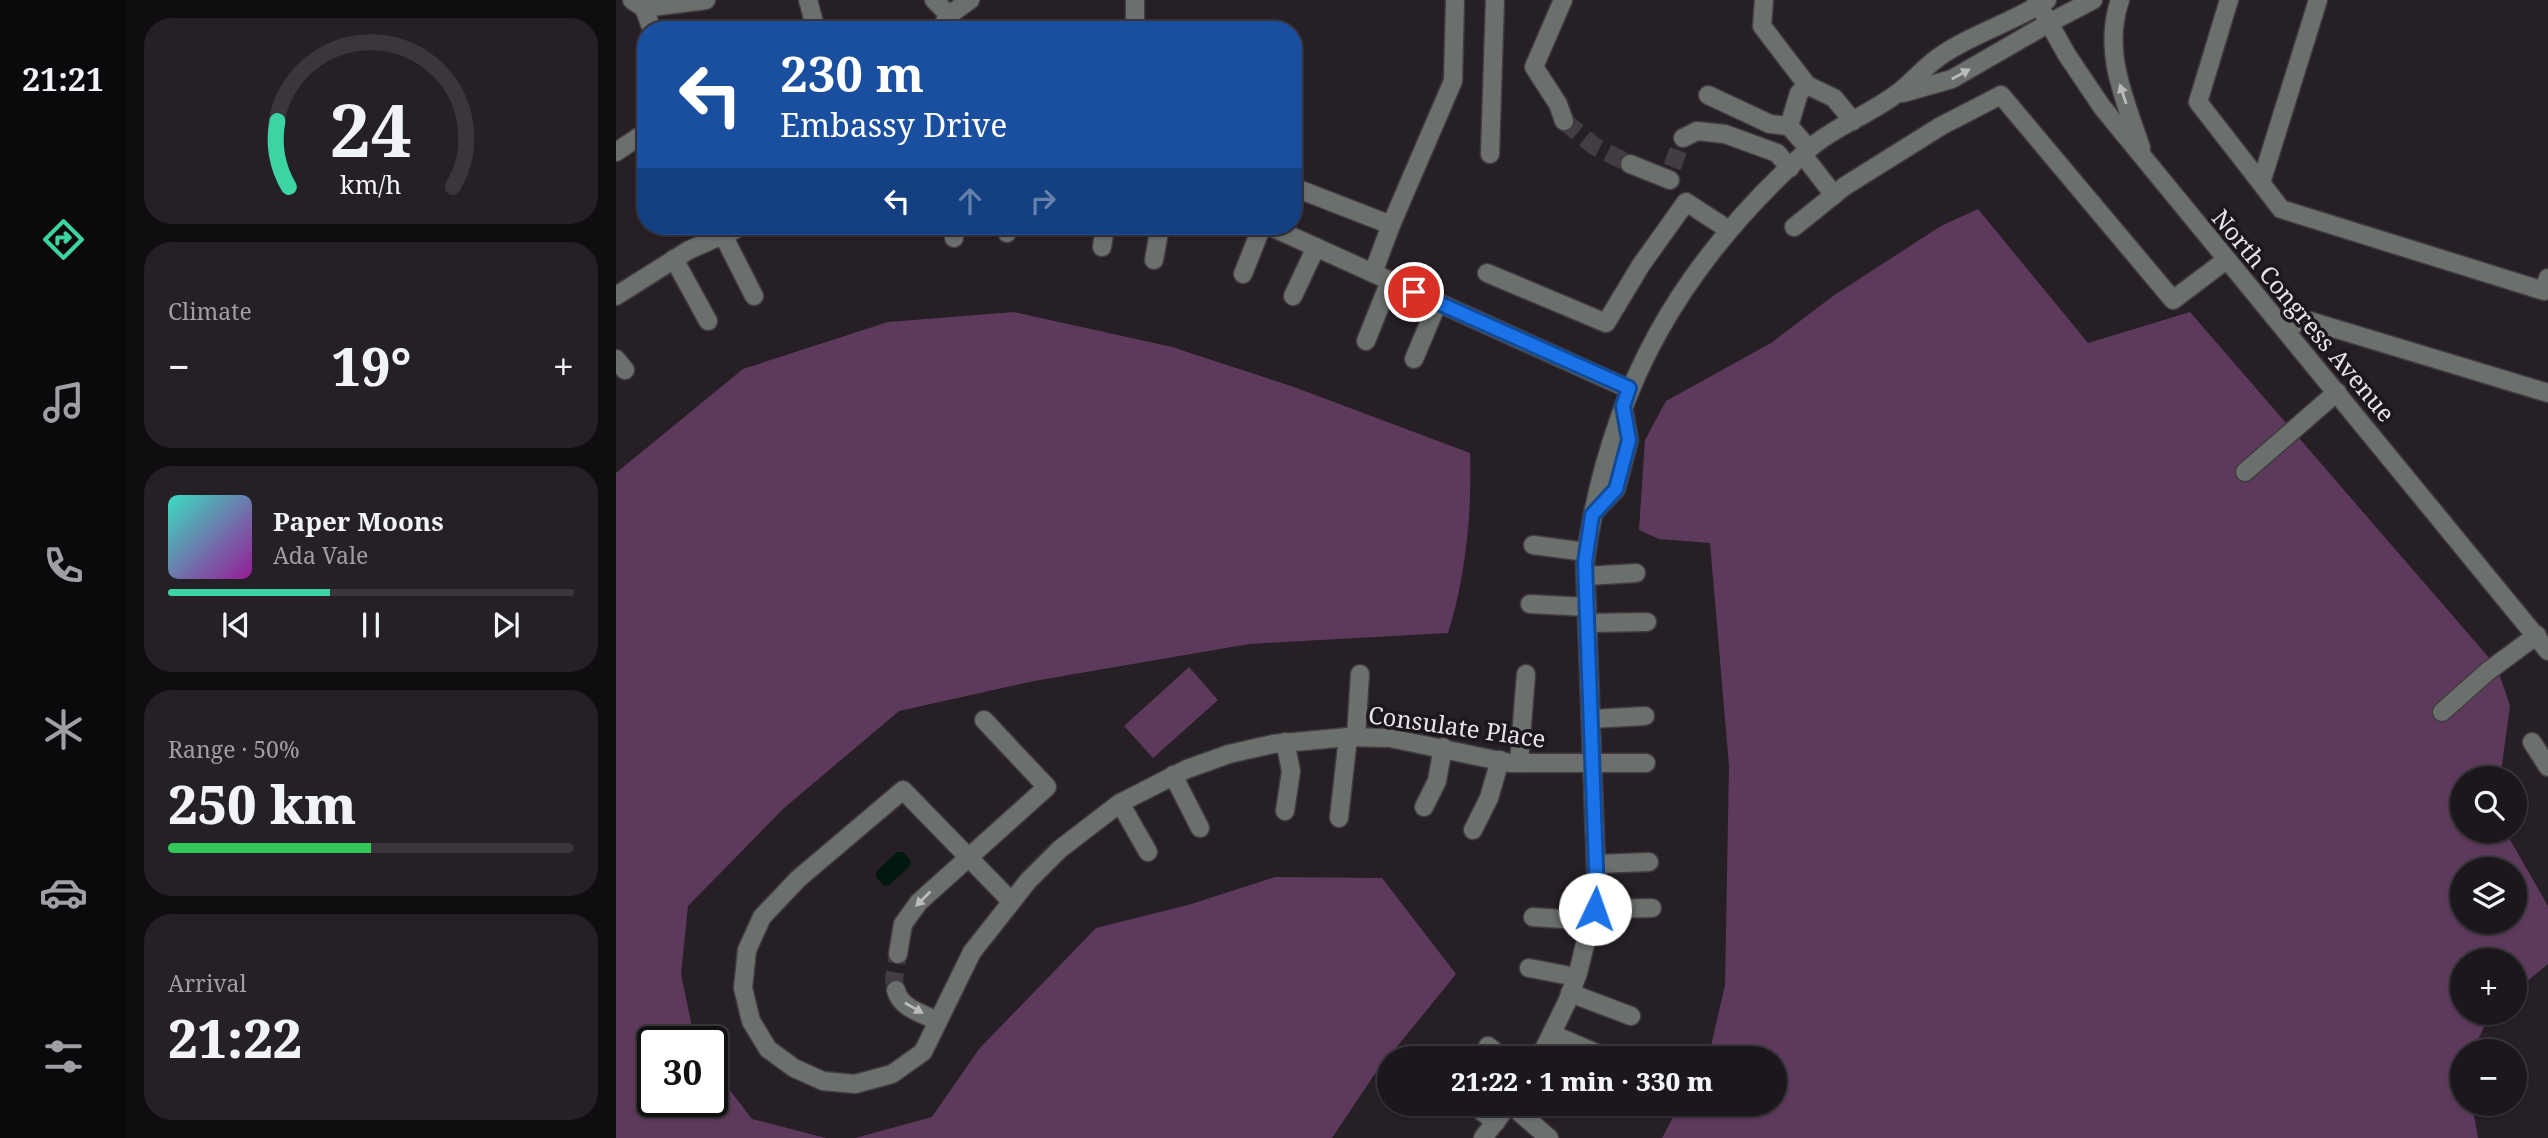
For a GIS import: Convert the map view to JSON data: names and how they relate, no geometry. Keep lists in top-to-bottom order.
{
  "streets": {
    "street": ["North Congress Avenue", "Consulate Place"]
  },
  "page": {
    "tabs": "21:21",
    "turn": ["230 m", "Embassy Drive"],
    "tile": [
      "Climate",
      ["Range · 50%", "250 km"],
      ["Arrival", "21:22"]
    ],
    "heat": ["−", "19°", "+"],
    "song": ["Paper Moons", "Ada Vale"],
    "map_buttons": ["+", "−"],
    "limit": "30",
    "trip": "21:22 · 1 min · 330 m",
    "gauge": ["24", "km/h"]
  }
}
